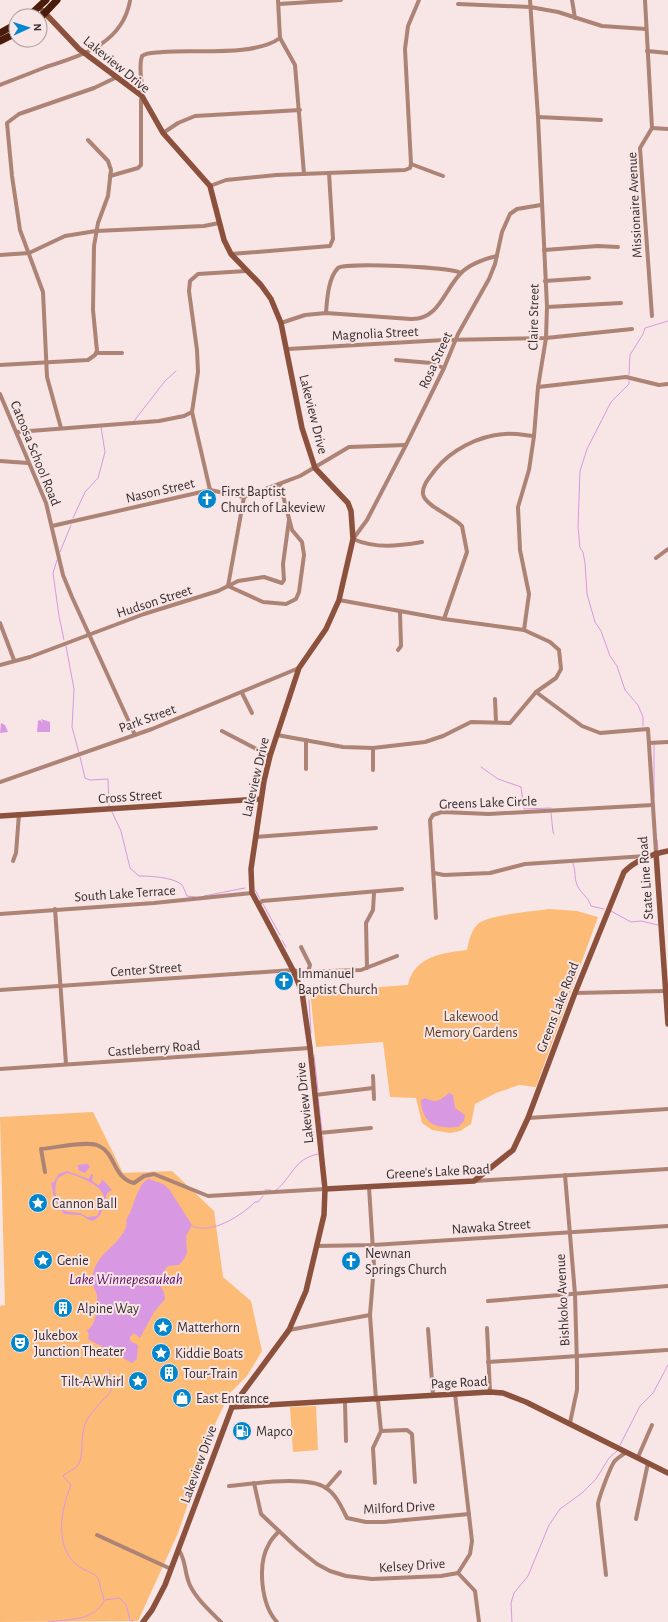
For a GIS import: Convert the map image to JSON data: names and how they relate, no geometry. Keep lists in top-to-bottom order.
{
  "streets": {
    "main road": [
      "Lakeview Drive",
      "Cross Street",
      "State Line Road",
      "Greens Lake Road",
      "Greene's Lake Road",
      "Page Road"
    ],
    "street": [
      "Missionaire Avenue",
      "Claire Street",
      "Magnolia Street",
      "Rosa Street",
      "Catoosa School Road",
      "Nason Street",
      "Hudson Street",
      "Park Street",
      "Greens Lake Circle",
      "South Lake Terrace",
      "Center Street",
      "Castleberry Road",
      "Nawaka Street",
      "Bishkoko Avenue",
      "Milford Drive",
      "Kelsey Drive"
    ]
  },
  "crossings": [
    ["Lakeview Drive", "Magnolia Street"],
    ["Lakeview Drive", "Rosa Street"],
    ["Lakeview Drive", "Park Street"],
    ["Lakeview Drive", "Cross Street"],
    ["Lakeview Drive", "South Lake Terrace"],
    ["Lakeview Drive", "Center Street"],
    ["Lakeview Drive", "Castleberry Road"],
    ["Lakeview Drive", "Greene's Lake Road"],
    ["Lakeview Drive", "Nawaka Street"],
    ["Lakeview Drive", "Page Road"],
    ["Claire Street", "Magnolia Street"],
    ["Claire Street", "Rosa Street"],
    ["Magnolia Street", "Rosa Street"],
    ["Catoosa School Road", "Nason Street"],
    ["Catoosa School Road", "Hudson Street"],
    ["Catoosa School Road", "Park Street"],
    ["Greens Lake Circle", "State Line Road"],
    ["State Line Road", "Greens Lake Road"],
    ["Greens Lake Road", "Greene's Lake Road"],
    ["Greene's Lake Road", "Bishkoko Avenue"],
    ["Nawaka Street", "Bishkoko Avenue"],
    ["Bishkoko Avenue", "Page Road"],
    ["Page Road", "Kelsey Drive"],
    ["Milford Drive", "Kelsey Drive"]
  ],
  "water": ["Lake Winnepesaukah"],
  "parks": ["Lakewood Memory Gardens"],
  "places": {
    "church": ["First Baptist Church of Lakeview", "Immanuel Baptist Church", "Newnan Springs Church"],
    "place": [
      "Cannon Ball",
      "Genie",
      "Matterhorn",
      "Kiddie Boats",
      "Tilt-A-Whirl"
    ],
    "building": ["Alpine Way", "Tour-Train"],
    "theatre": ["Jukebox Junction Theater"],
    "shop": ["East Entrance"],
    "fuel station": ["Mapco"]
  },
  "north": "right"
}
